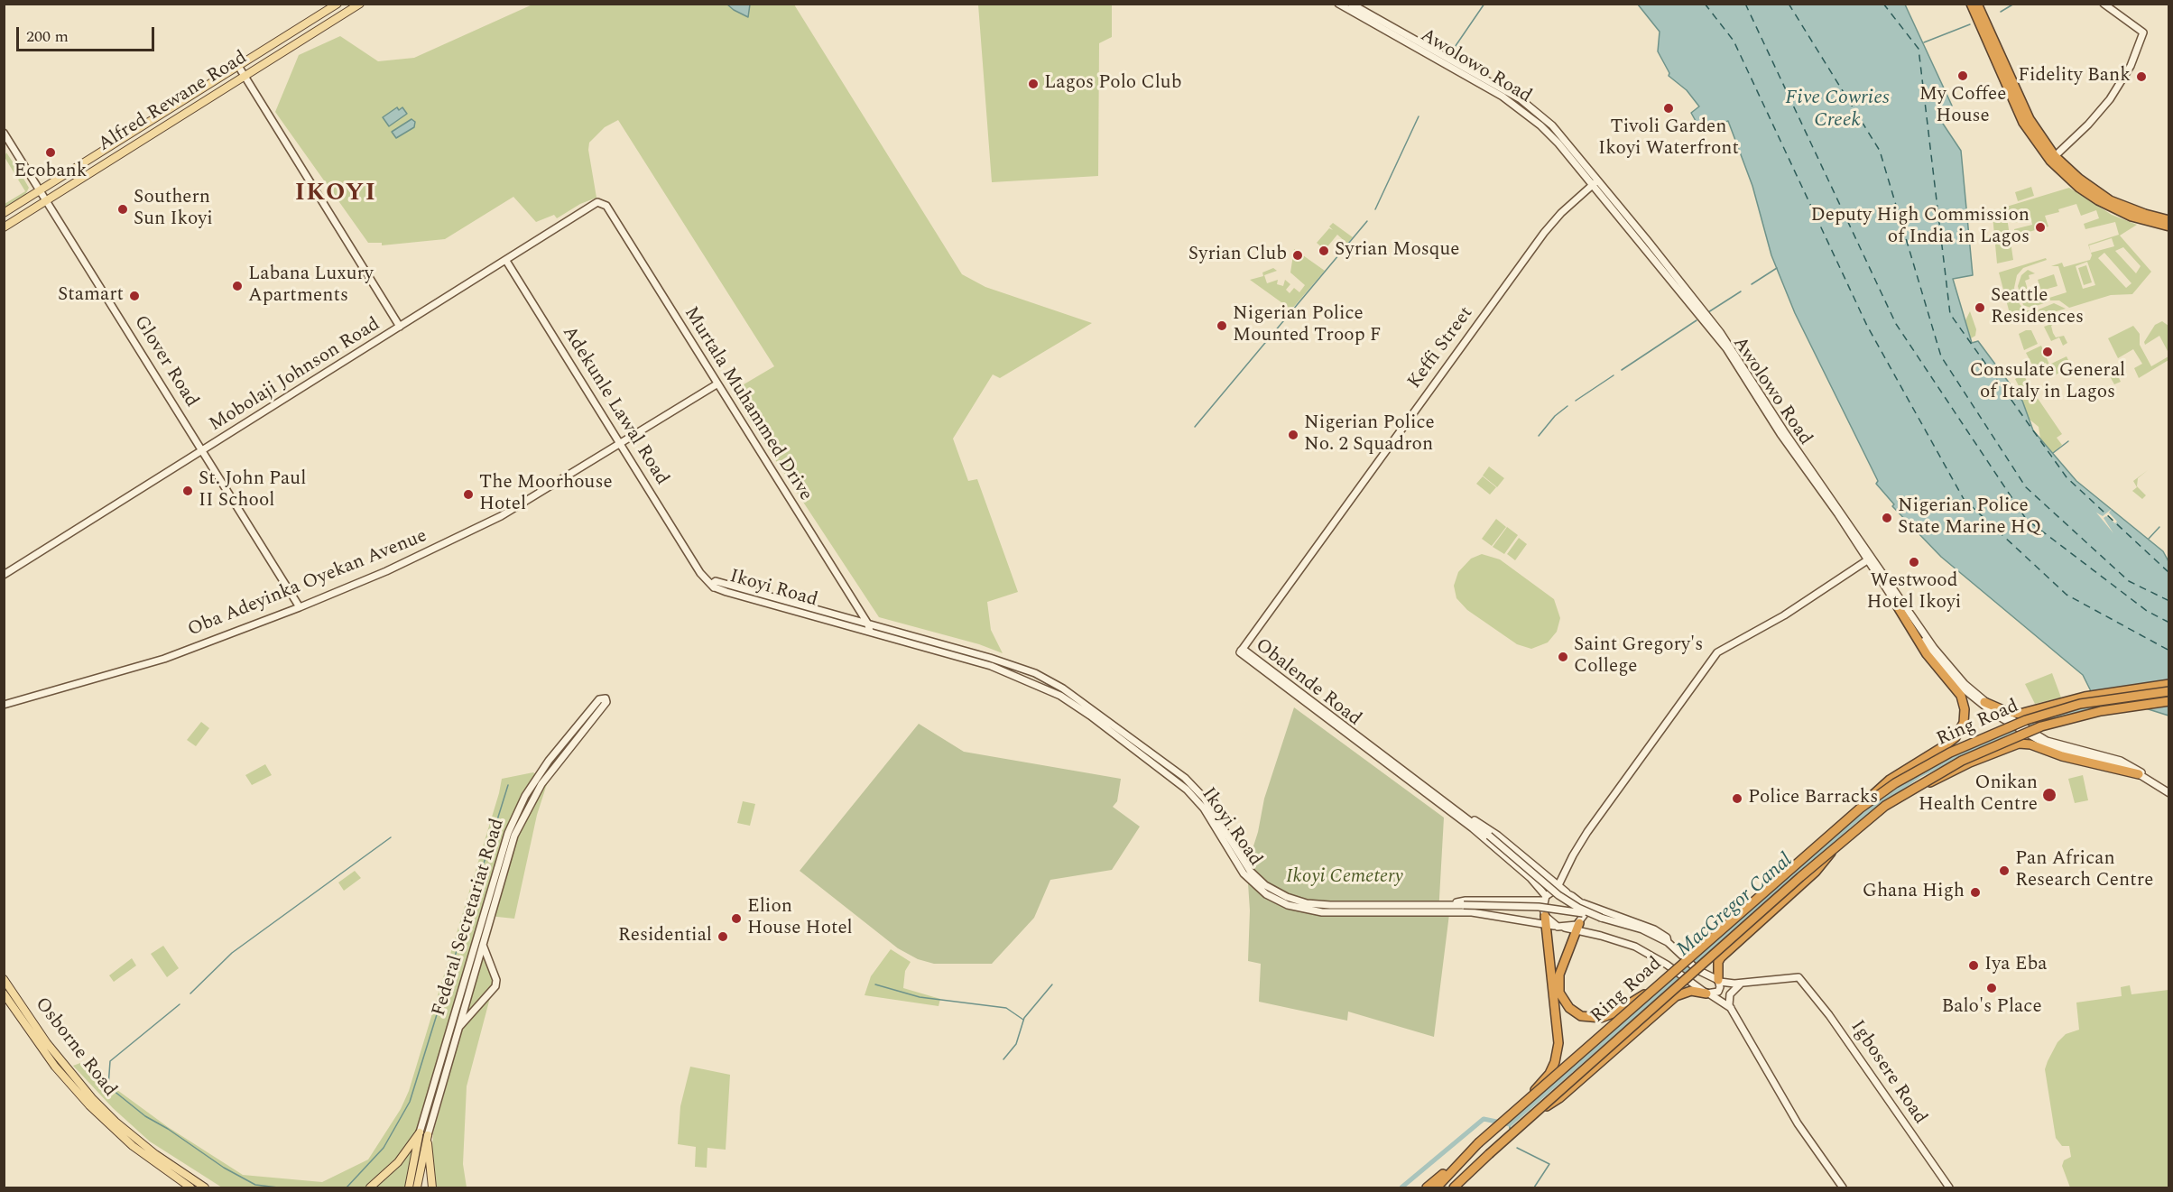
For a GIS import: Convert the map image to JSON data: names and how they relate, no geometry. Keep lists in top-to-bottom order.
{
  "streets": {
    "highway": ["Ring Road"],
    "main road": [
      "Awolowo Road",
      "Alfred Rewane Road",
      "Keffi Street",
      "Glover Road",
      "Mobolaji Johnson Road",
      "Murtala Muhammed Drive",
      "Adekunle Lawal Road",
      "Oba Adeyinka Oyekan Avenue",
      "Ikoyi Road",
      "Obalende Road",
      "Federal Secretariat Road",
      "Osborne Road",
      "Igbosere Road"
    ]
  },
  "crossings": [
    ["Awolowo Road", "Keffi Street"],
    ["Alfred Rewane Road", "Glover Road"],
    ["Keffi Street", "Obalende Road"],
    ["Glover Road", "Mobolaji Johnson Road"],
    ["Glover Road", "Oba Adeyinka Oyekan Avenue"],
    ["Mobolaji Johnson Road", "Murtala Muhammed Drive"],
    ["Mobolaji Johnson Road", "Adekunle Lawal Road"],
    ["Murtala Muhammed Drive", "Oba Adeyinka Oyekan Avenue"],
    ["Murtala Muhammed Drive", "Ikoyi Road"],
    ["Adekunle Lawal Road", "Oba Adeyinka Oyekan Avenue"],
    ["Adekunle Lawal Road", "Ikoyi Road"],
    ["Ikoyi Road", "Obalende Road"],
    ["Obalende Road", "Igbosere Road"]
  ],
  "districts": ["IKOYI"],
  "water": ["Five Cowries Creek", "MacGregor Canal"],
  "parks": ["Ikoyi Cemetery"],
  "places": [
    "My Coffee House",
    "Fidelity Bank",
    "Lagos Polo Club",
    "Tivoli Garden Ikoyi Waterfront",
    "Ecobank",
    "Southern Sun Ikoyi",
    "Deputy High Commission of India in Lagos",
    "Syrian Mosque",
    "Syrian Club",
    "Labana Luxury Apartments",
    "Stamart",
    "Seattle Residences",
    "Nigerian Police Mounted Troop F",
    "Consulate General of Italy in Lagos",
    "Nigerian Police No. 2 Squadron",
    "St. John Paul II School",
    "The Moorhouse Hotel",
    "Nigerian Police State Marine HQ",
    "Westwood Hotel Ikoyi",
    "Saint Gregory's College",
    "Onikan Health Centre",
    "Police Barracks",
    "Pan African Research Centre",
    "Ghana High",
    "Elion House Hotel",
    "Residential",
    "Iya Eba",
    "Balo's Place"
  ],
  "scale_bar": "200 m"
}
